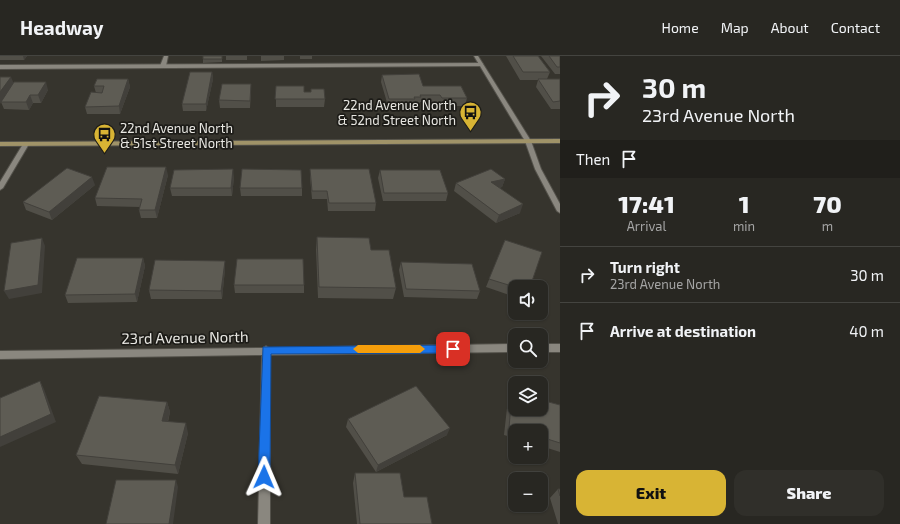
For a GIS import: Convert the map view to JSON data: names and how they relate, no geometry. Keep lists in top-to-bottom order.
{
  "streets": {
    "street": ["23rd Avenue North"]
  },
  "places": {
    "bus stop": ["22nd Avenue North & 52nd Street North", "22nd Avenue North & 51st Street North"]
  },
  "page": {
    "header": "Headway",
    "nav": [
      "Home",
      "Map",
      "About",
      "Contact"
    ],
    "turn": ["30 m", "23rd Avenue North"],
    "then": "Then",
    "eta": [
      "17:41",
      "Arrival",
      "1",
      "min",
      "70",
      "m"
    ],
    "list": [
      {
        "name": "Turn right",
        "note": "23rd Avenue North",
        "value": "30 m"
      },
      {
        "name": "Arrive at destination",
        "value": "40 m"
      }
    ],
    "map_buttons": ["+", "−"],
    "buttons": ["Exit", "Share"]
  }
}
